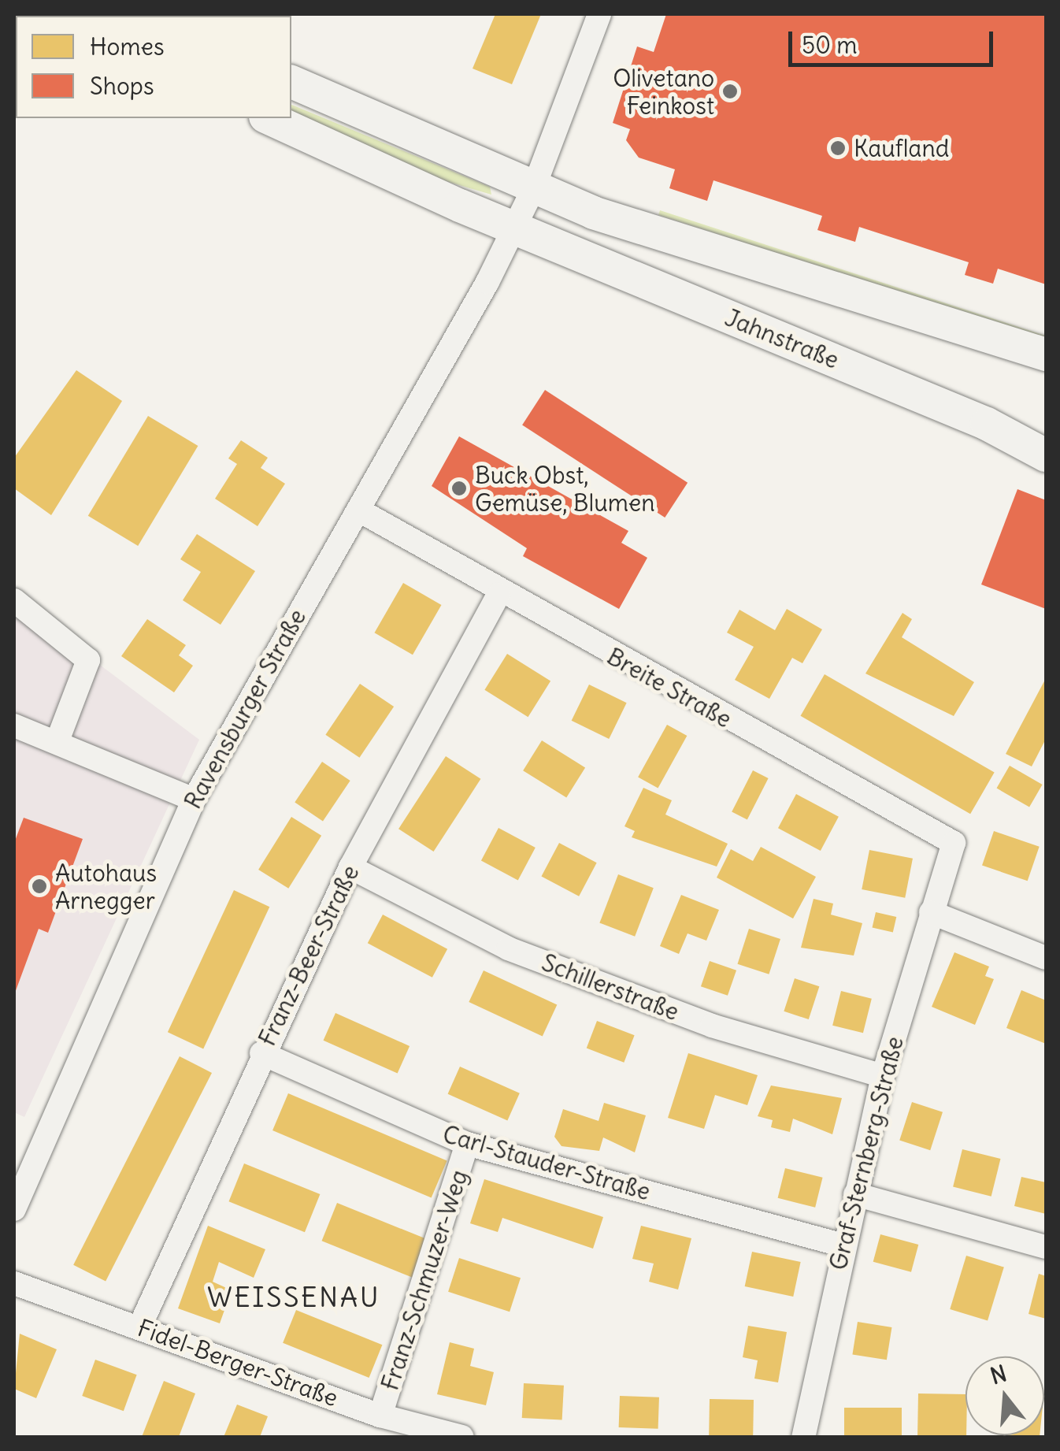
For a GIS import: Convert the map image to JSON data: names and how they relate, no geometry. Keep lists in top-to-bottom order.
{
  "streets": {
    "main road": ["Jahnstraße"],
    "street": [
      "Breite Straße",
      "Ravensburger Straße",
      "Franz-Beer-Straße",
      "Schillerstraße",
      "Graf-Sternberg-Straße",
      "Carl-Stauder-Straße",
      "Franz-Schmuzer-Weg",
      "Fidel-Berger-Straße"
    ]
  },
  "crossings": [
    ["Jahnstraße", "Ravensburger Straße"],
    ["Breite Straße", "Ravensburger Straße"],
    ["Breite Straße", "Franz-Beer-Straße"],
    ["Breite Straße", "Graf-Sternberg-Straße"],
    ["Franz-Beer-Straße", "Schillerstraße"],
    ["Franz-Beer-Straße", "Carl-Stauder-Straße"],
    ["Franz-Beer-Straße", "Fidel-Berger-Straße"],
    ["Schillerstraße", "Graf-Sternberg-Straße"],
    ["Graf-Sternberg-Straße", "Carl-Stauder-Straße"],
    ["Carl-Stauder-Straße", "Franz-Schmuzer-Weg"],
    ["Franz-Schmuzer-Weg", "Fidel-Berger-Straße"]
  ],
  "districts": ["WEISSENAU"],
  "places": [
    "Olivetano Feinkost",
    "Kaufland",
    "Buck Obst, Gemüse, Blumen",
    "Autohaus Arnegger"
  ],
  "legend": ["Homes", "Shops"],
  "scale_bar": "50 m",
  "north": "top"
}
